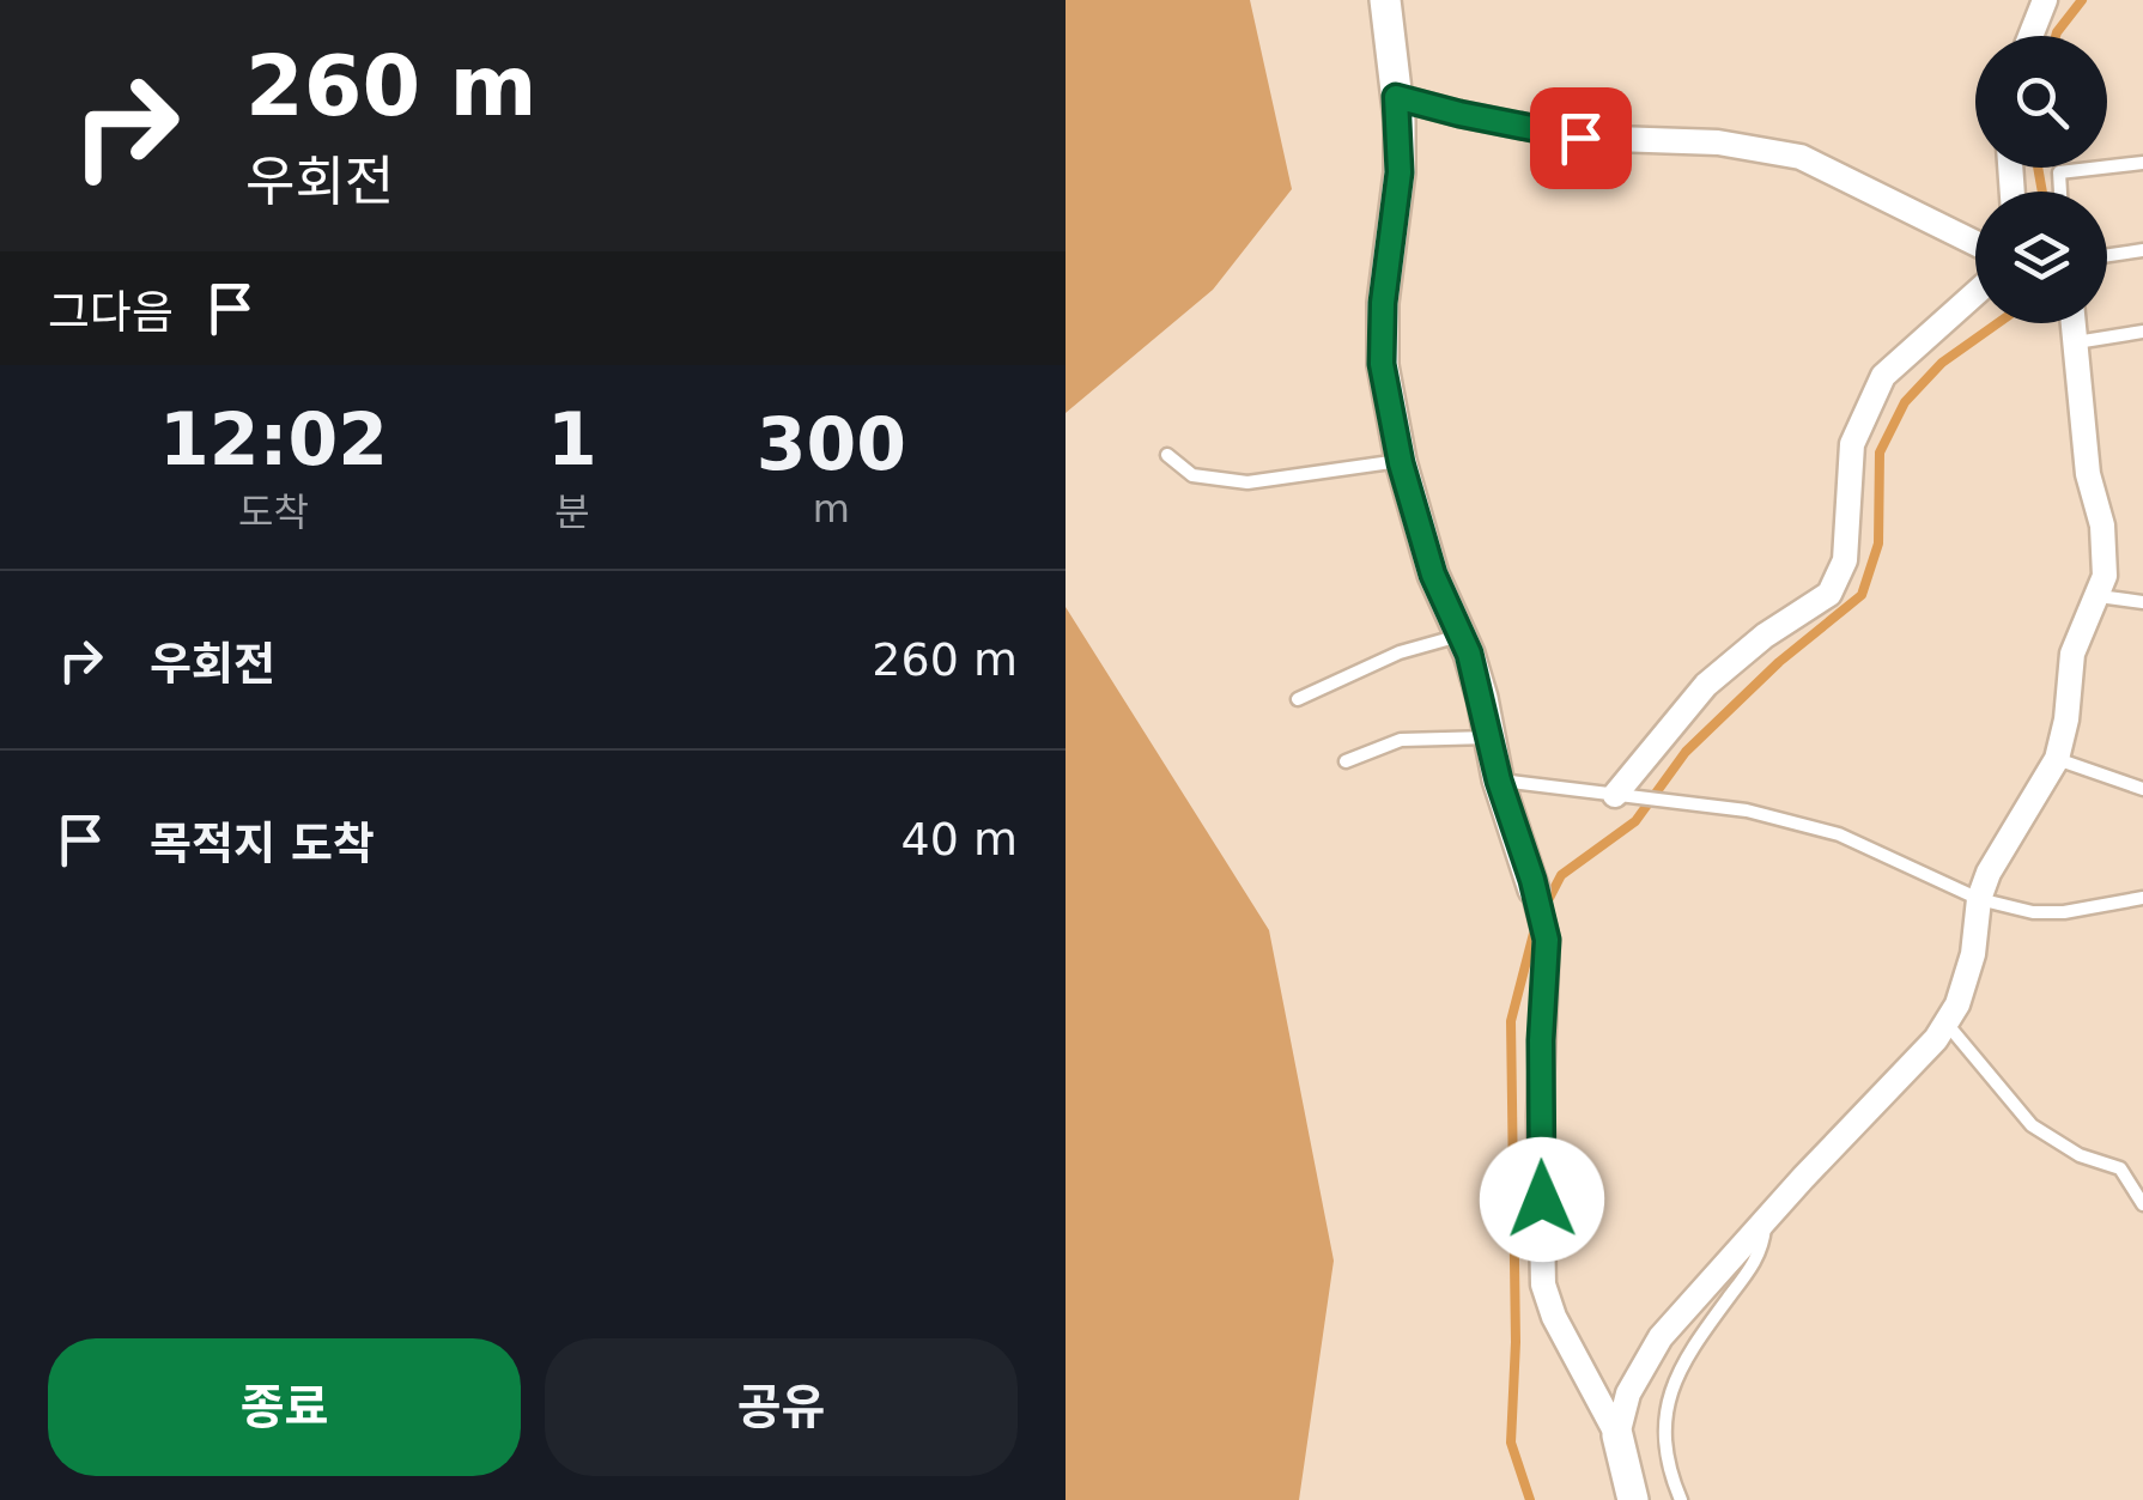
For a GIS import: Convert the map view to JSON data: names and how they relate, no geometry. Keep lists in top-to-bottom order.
{
  "page": {
    "turn": ["260 m", "우회전"],
    "then": "그다음",
    "eta": [
      "12:02",
      "도착",
      "1",
      "분",
      "300",
      "m"
    ],
    "list": [
      {
        "name": "우회전",
        "value": "260 m"
      },
      {
        "name": "목적지 도착",
        "value": "40 m"
      }
    ],
    "buttons": ["종료", "공유"]
  }
}
